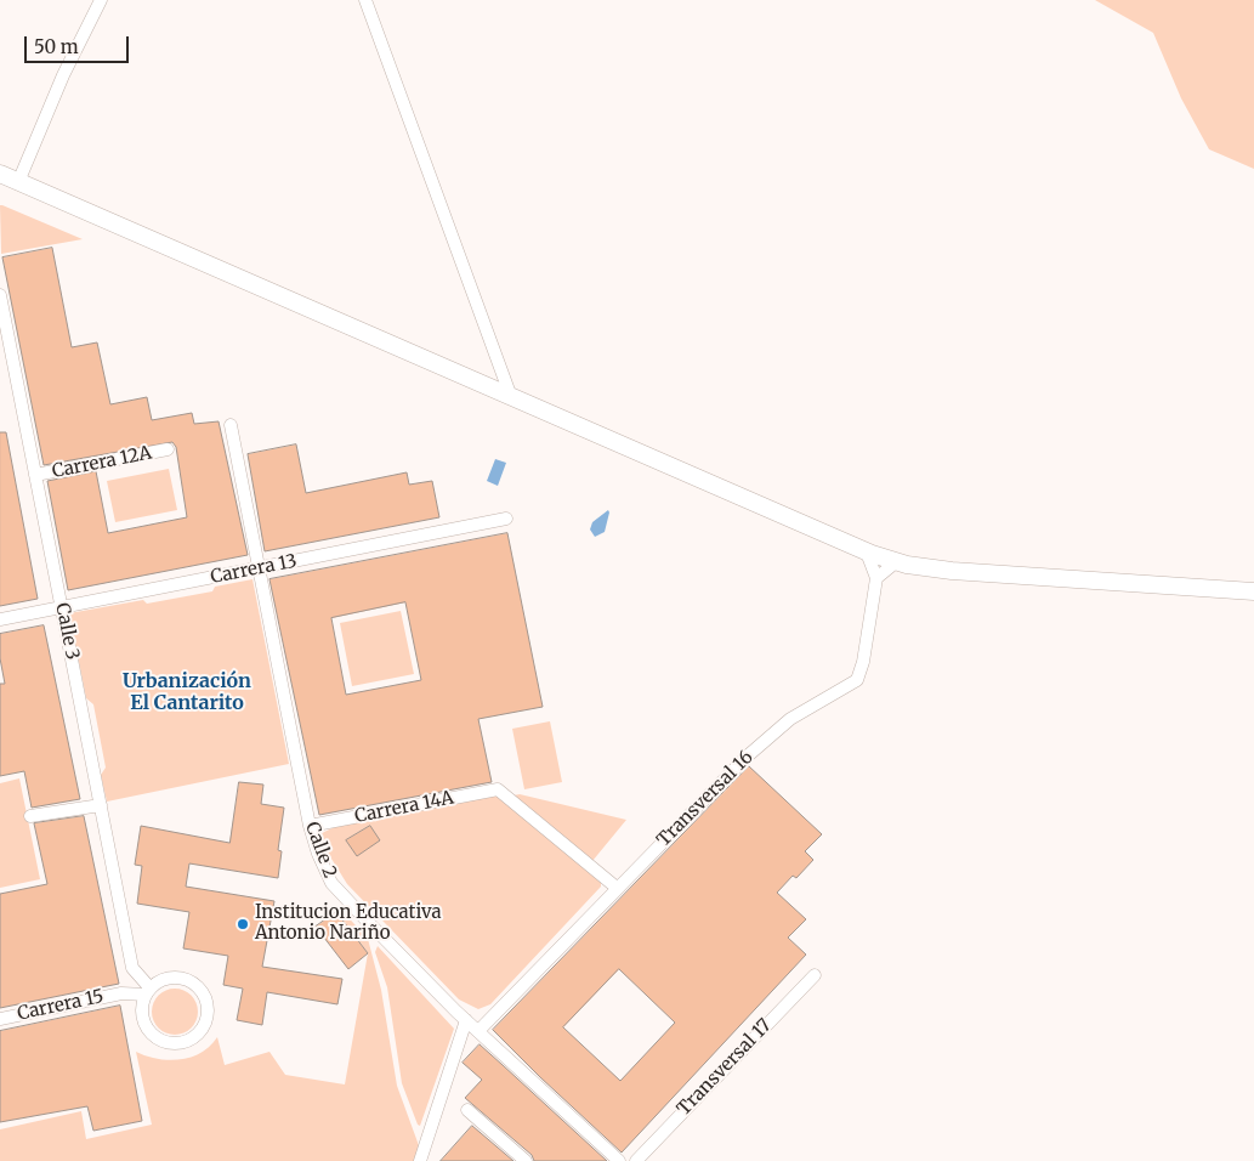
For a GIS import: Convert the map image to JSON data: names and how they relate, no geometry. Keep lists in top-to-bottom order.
{
  "streets": {
    "street": [
      "Carrera 12A",
      "Carrera 13",
      "Calle 3",
      "Transversal 16",
      "Carrera 14A",
      "Calle 2",
      "Carrera 15",
      "Transversal 17"
    ]
  },
  "crossings": [
    ["Carrera 12A", "Calle 3"],
    ["Carrera 13", "Calle 3"],
    ["Carrera 13", "Calle 2"],
    ["Calle 3", "Carrera 15"],
    ["Transversal 16", "Carrera 14A"],
    ["Transversal 16", "Calle 2"],
    ["Carrera 14A", "Calle 2"]
  ],
  "districts": ["Urbanización El Cantarito"],
  "places": ["Institucion Educativa Antonio Nariño"],
  "scale_bar": "50 m"
}
